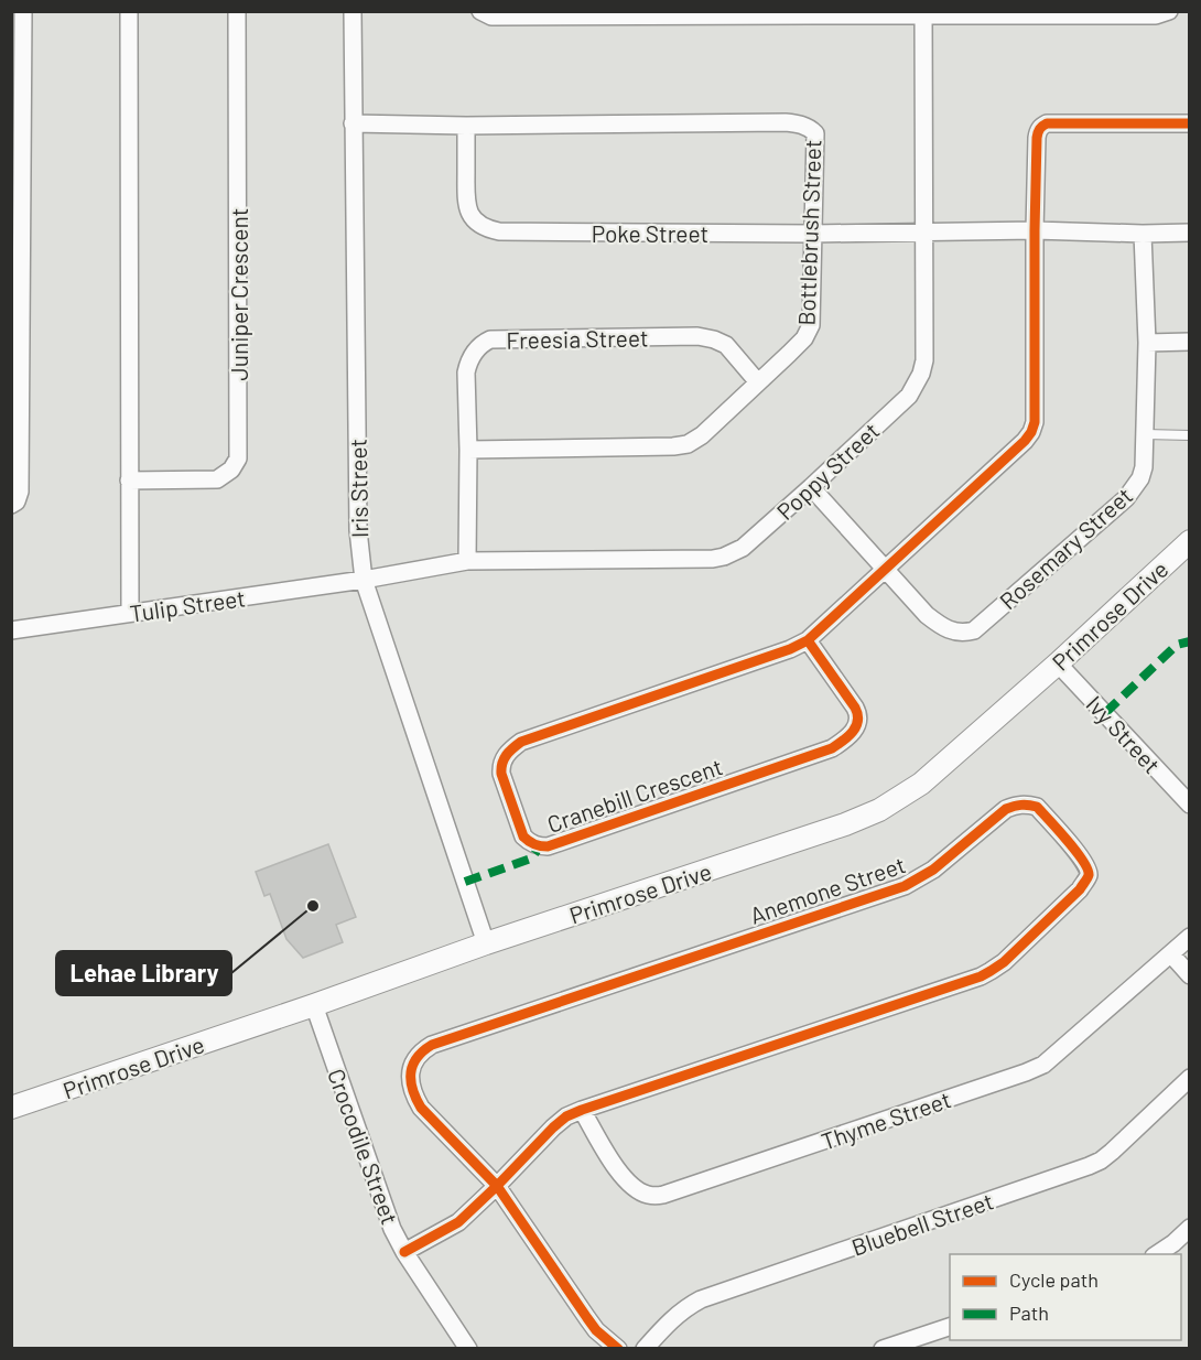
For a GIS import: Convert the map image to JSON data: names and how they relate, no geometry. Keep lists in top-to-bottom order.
{
  "streets": {
    "street": [
      "Poke Street",
      "Bottlebrush Street",
      "Juniper Crescent",
      "Freesia Street",
      "Poppy Street",
      "Iris Street",
      "Rosemary Street",
      "Tulip Street",
      "Primrose Drive",
      "Ivy Street",
      "Cranebill Crescent",
      "Anemone Street",
      "Thyme Street",
      "Crocodile Street",
      "Bluebell Street"
    ]
  },
  "crossings": [
    ["Poke Street", "Bottlebrush Street"],
    ["Poke Street", "Poppy Street"],
    ["Poke Street", "Rosemary Street"],
    ["Poke Street", "Cranebill Crescent"],
    ["Bottlebrush Street", "Freesia Street"],
    ["Bottlebrush Street", "Iris Street"],
    ["Freesia Street", "Poppy Street"],
    ["Poppy Street", "Iris Street"],
    ["Poppy Street", "Rosemary Street"],
    ["Poppy Street", "Tulip Street"],
    ["Iris Street", "Tulip Street"],
    ["Iris Street", "Primrose Drive"],
    ["Rosemary Street", "Cranebill Crescent"],
    ["Primrose Drive", "Ivy Street"],
    ["Primrose Drive", "Crocodile Street"],
    ["Anemone Street", "Thyme Street"],
    ["Anemone Street", "Crocodile Street"]
  ],
  "places": ["Lehae Library"],
  "legend": ["Cycle path", "Path"]
}
